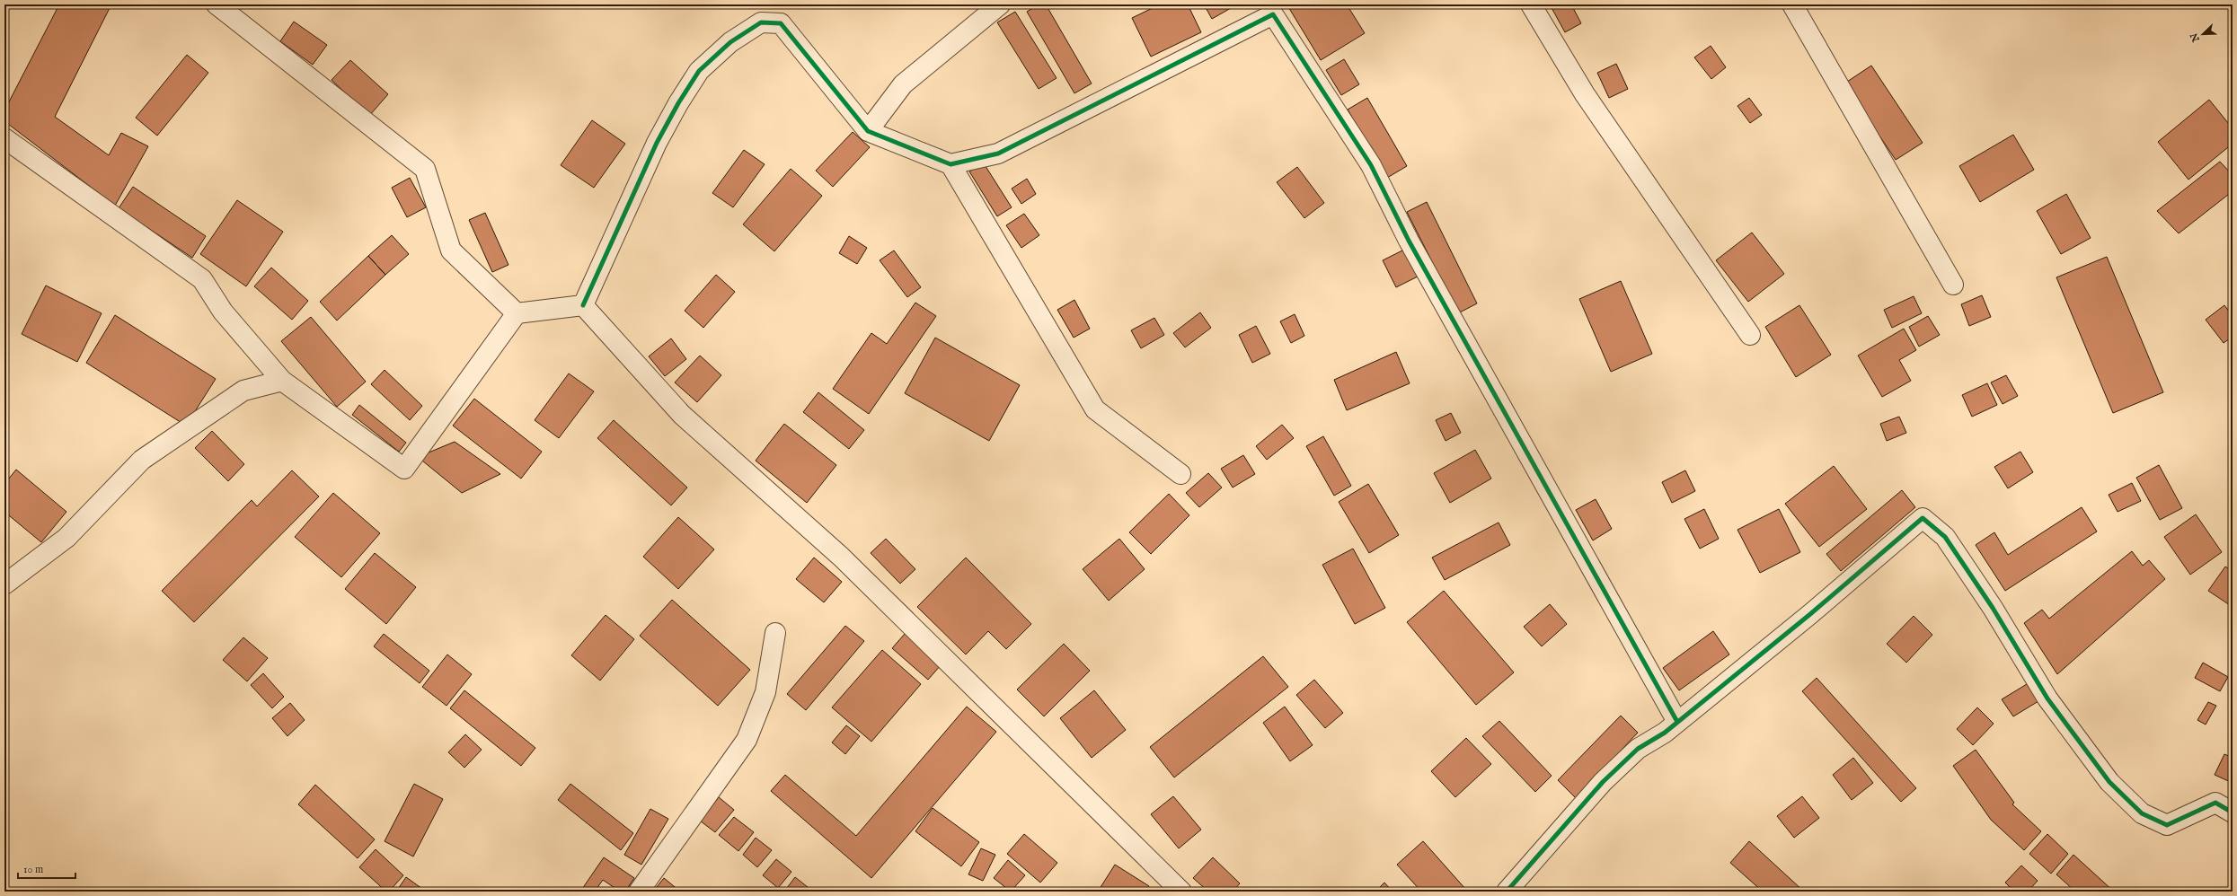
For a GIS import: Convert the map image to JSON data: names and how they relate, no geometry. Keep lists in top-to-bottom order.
{
  "scale_bar": "10 m",
  "north": "bottom left"
}
